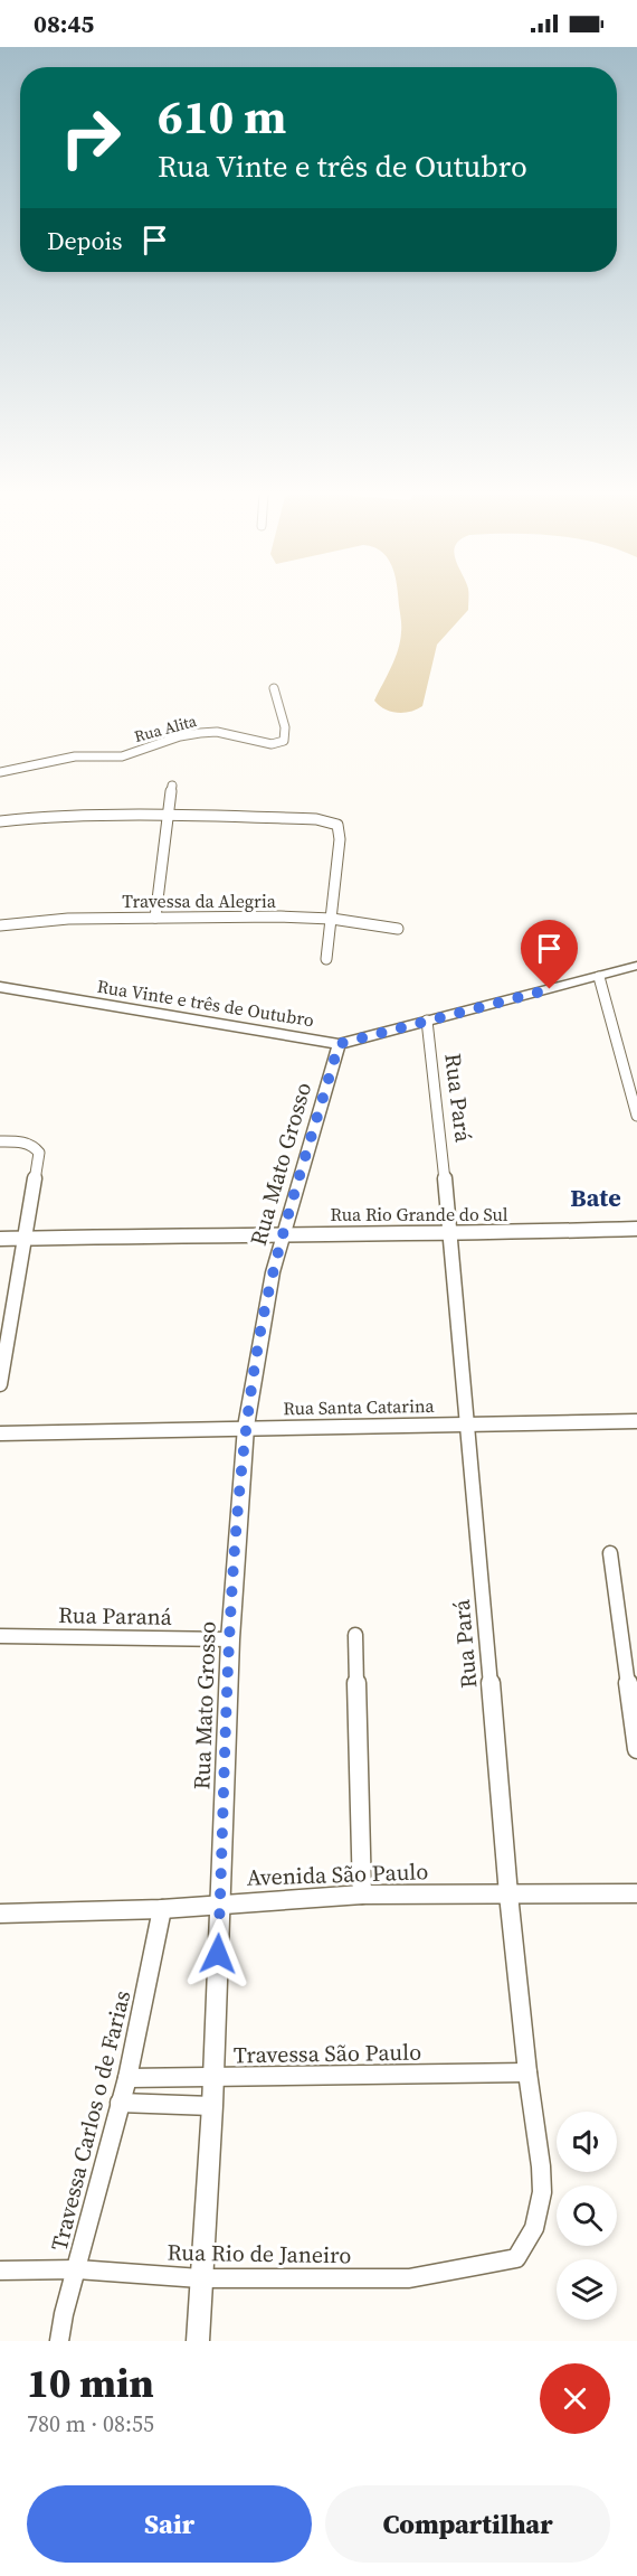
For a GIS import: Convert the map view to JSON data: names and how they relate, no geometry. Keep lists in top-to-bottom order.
{
  "streets": {
    "street": [
      "Rua Alita",
      "Travessa da Alegria",
      "Rua Vinte e três de Outubro",
      "Rua Pará",
      "Rua Mato Grosso",
      "Rua Rio Grande do Sul",
      "Rua Santa Catarina",
      "Rua Paraná",
      "Avenida São Paulo",
      "Travessa São Paulo",
      "Travessa Carlos o de Farias",
      "Rua Rio de Janeiro"
    ]
  },
  "crossings": [
    ["Rua Vinte e três de Outubro", "Rua Pará"],
    ["Rua Vinte e três de Outubro", "Rua Mato Grosso"],
    ["Rua Pará", "Rua Rio Grande do Sul"],
    ["Rua Pará", "Rua Santa Catarina"],
    ["Rua Pará", "Avenida São Paulo"],
    ["Rua Pará", "Travessa São Paulo"],
    ["Rua Pará", "Rua Rio de Janeiro"],
    ["Rua Mato Grosso", "Rua Rio Grande do Sul"],
    ["Rua Mato Grosso", "Rua Santa Catarina"],
    ["Rua Mato Grosso", "Rua Paraná"],
    ["Rua Mato Grosso", "Avenida São Paulo"],
    ["Rua Mato Grosso", "Travessa São Paulo"],
    ["Rua Mato Grosso", "Rua Rio de Janeiro"],
    ["Avenida São Paulo", "Travessa Carlos o de Farias"],
    ["Travessa São Paulo", "Travessa Carlos o de Farias"],
    ["Travessa Carlos o de Farias", "Rua Rio de Janeiro"]
  ],
  "districts": ["Bate"],
  "page": {
    "status": "08:45",
    "turn": ["610 m", "Rua Vinte e três de Outubro"],
    "then": "Depois",
    "heading": ["10 min", "780 m · 08:55"],
    "buttons": ["Sair", "Compartilhar"]
  }
}
